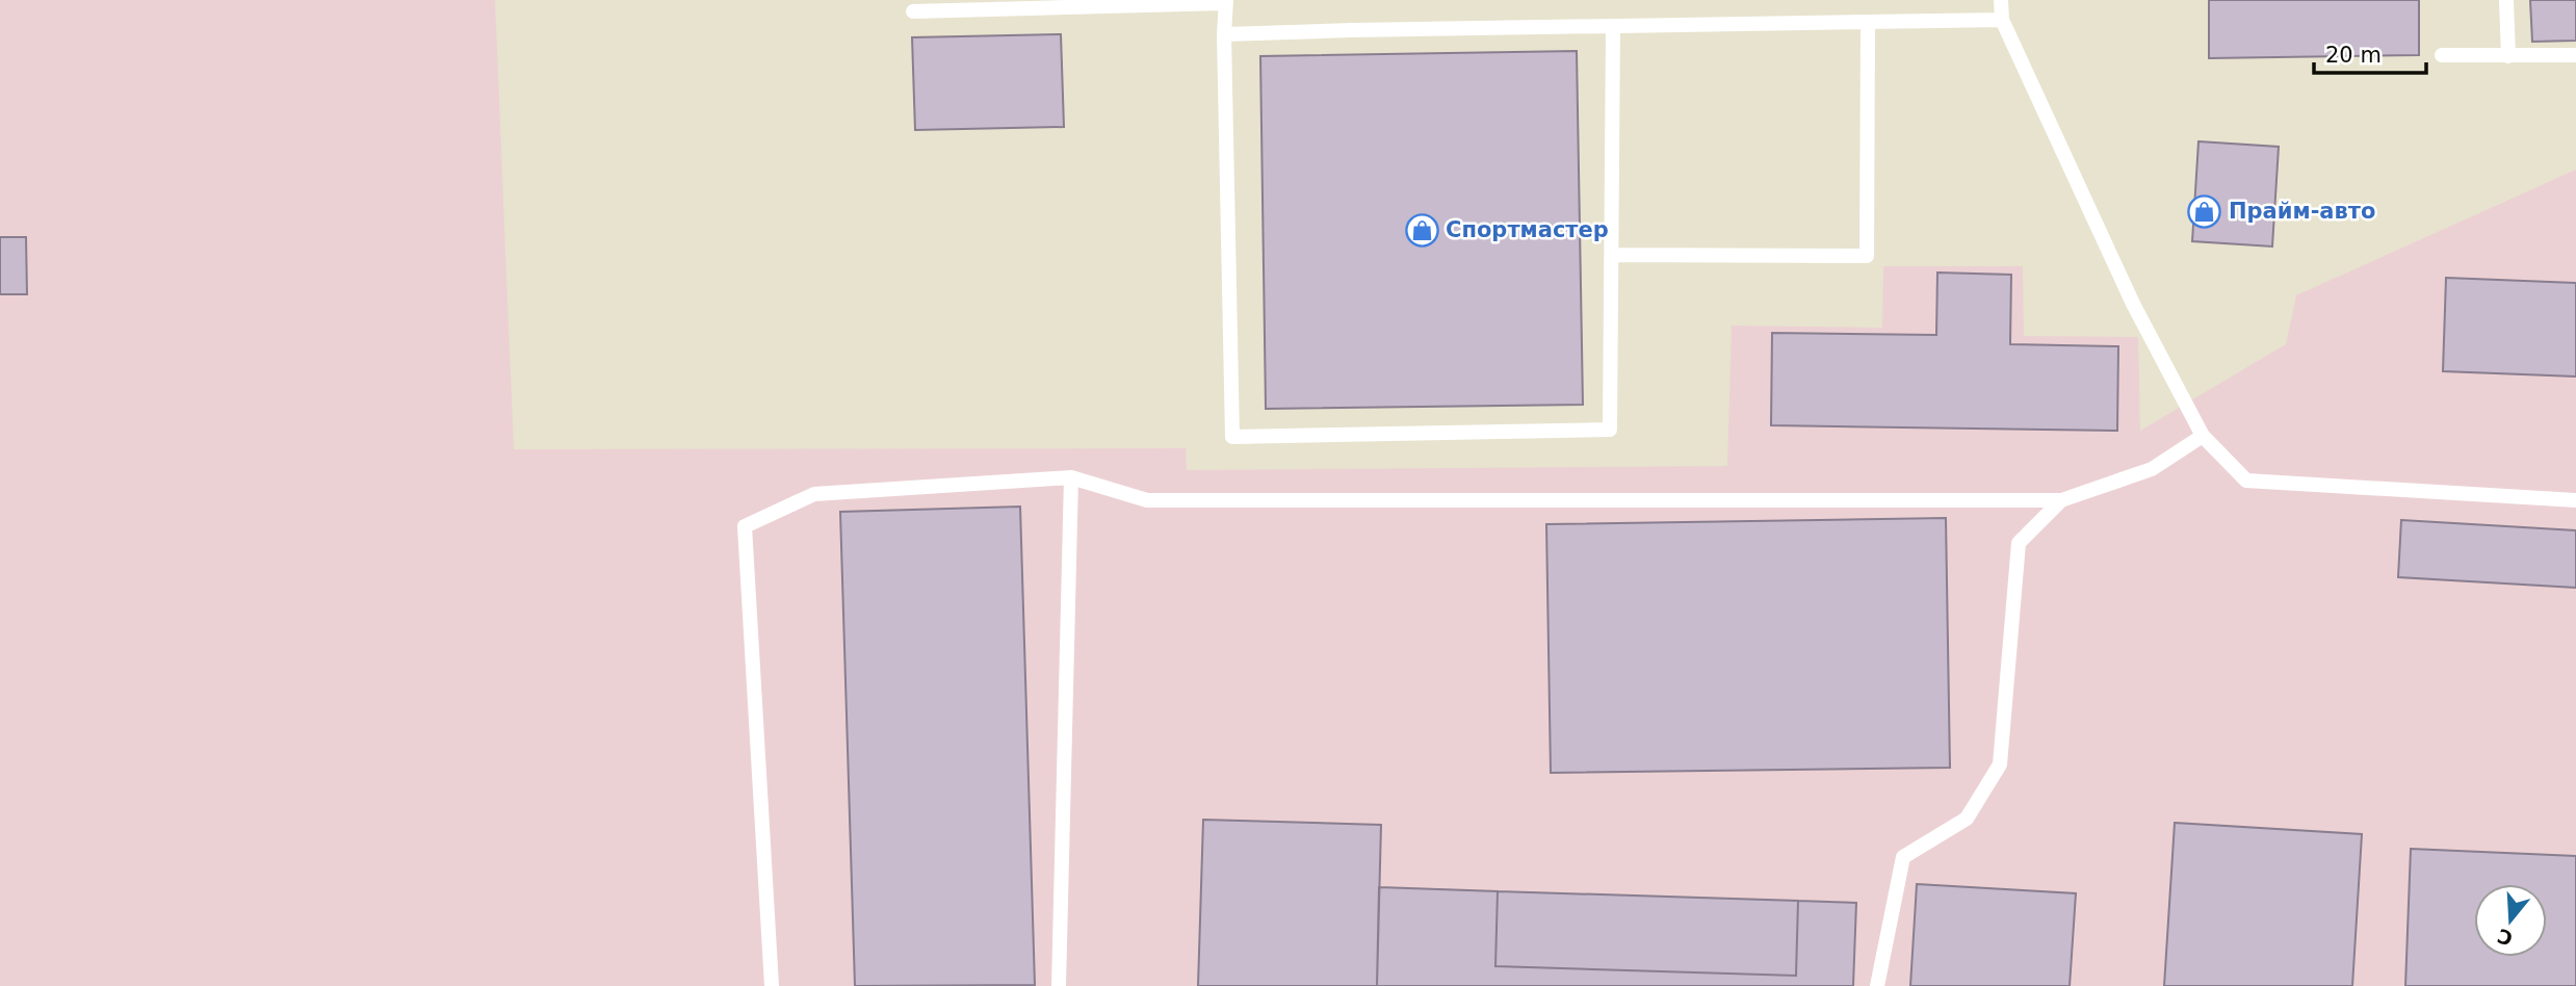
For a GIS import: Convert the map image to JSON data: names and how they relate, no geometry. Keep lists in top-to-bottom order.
{
  "places": {
    "shop": ["Прайм-авто", "Спортмастер"]
  },
  "scale_bar": "20 m",
  "north": "bottom"
}
